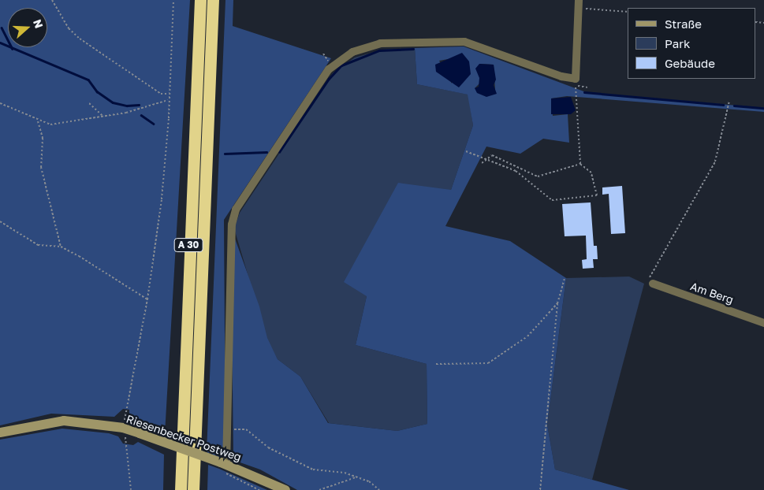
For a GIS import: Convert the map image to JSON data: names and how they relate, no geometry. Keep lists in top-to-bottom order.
{
  "streets": {
    "highway": ["A 30"],
    "street": ["Am Berg", "Riesenbecker Postweg"]
  },
  "legend": ["Straße", "Park", "Gebäude"],
  "north": "right"
}
